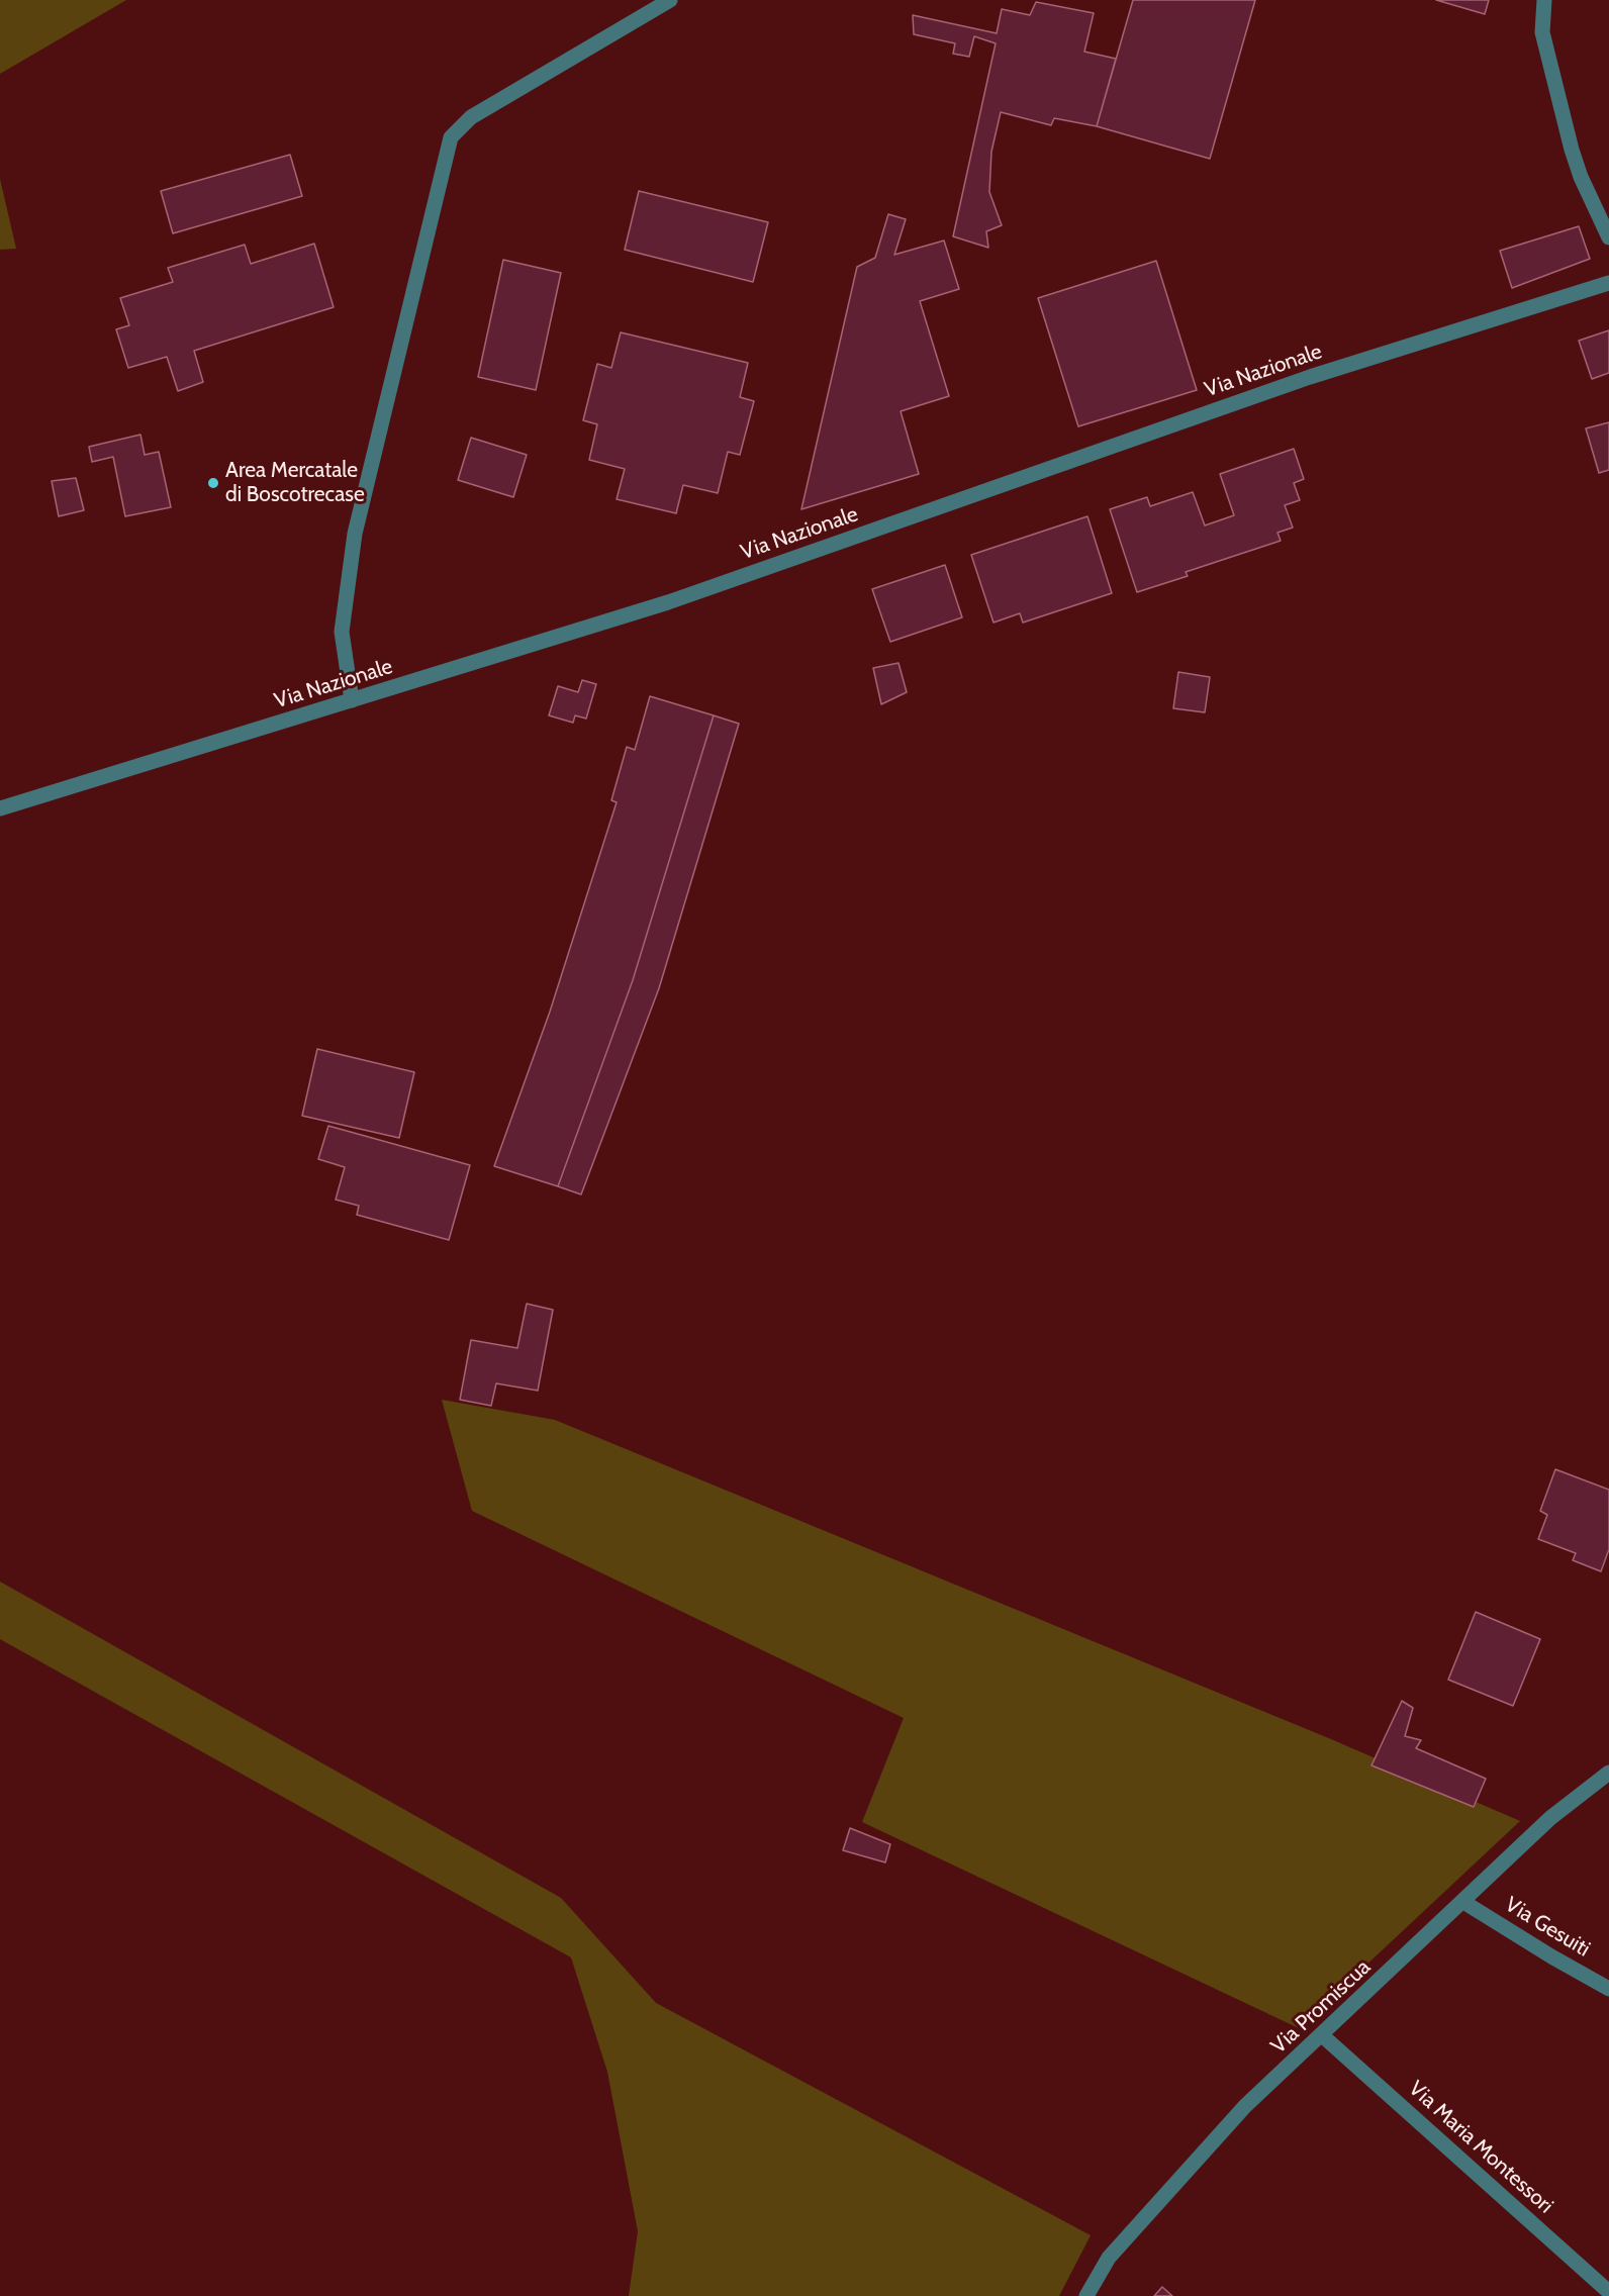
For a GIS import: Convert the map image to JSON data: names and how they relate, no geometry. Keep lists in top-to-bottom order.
{
  "streets": {
    "street": [
      "Via Nazionale",
      "Via Gesuiti",
      "Via Promiscua",
      "Via Maria Montessori"
    ]
  },
  "crossings": [
    ["Via Gesuiti", "Via Promiscua"],
    ["Via Promiscua", "Via Maria Montessori"]
  ],
  "places": ["Area Mercatale di Boscotrecase"]
}
